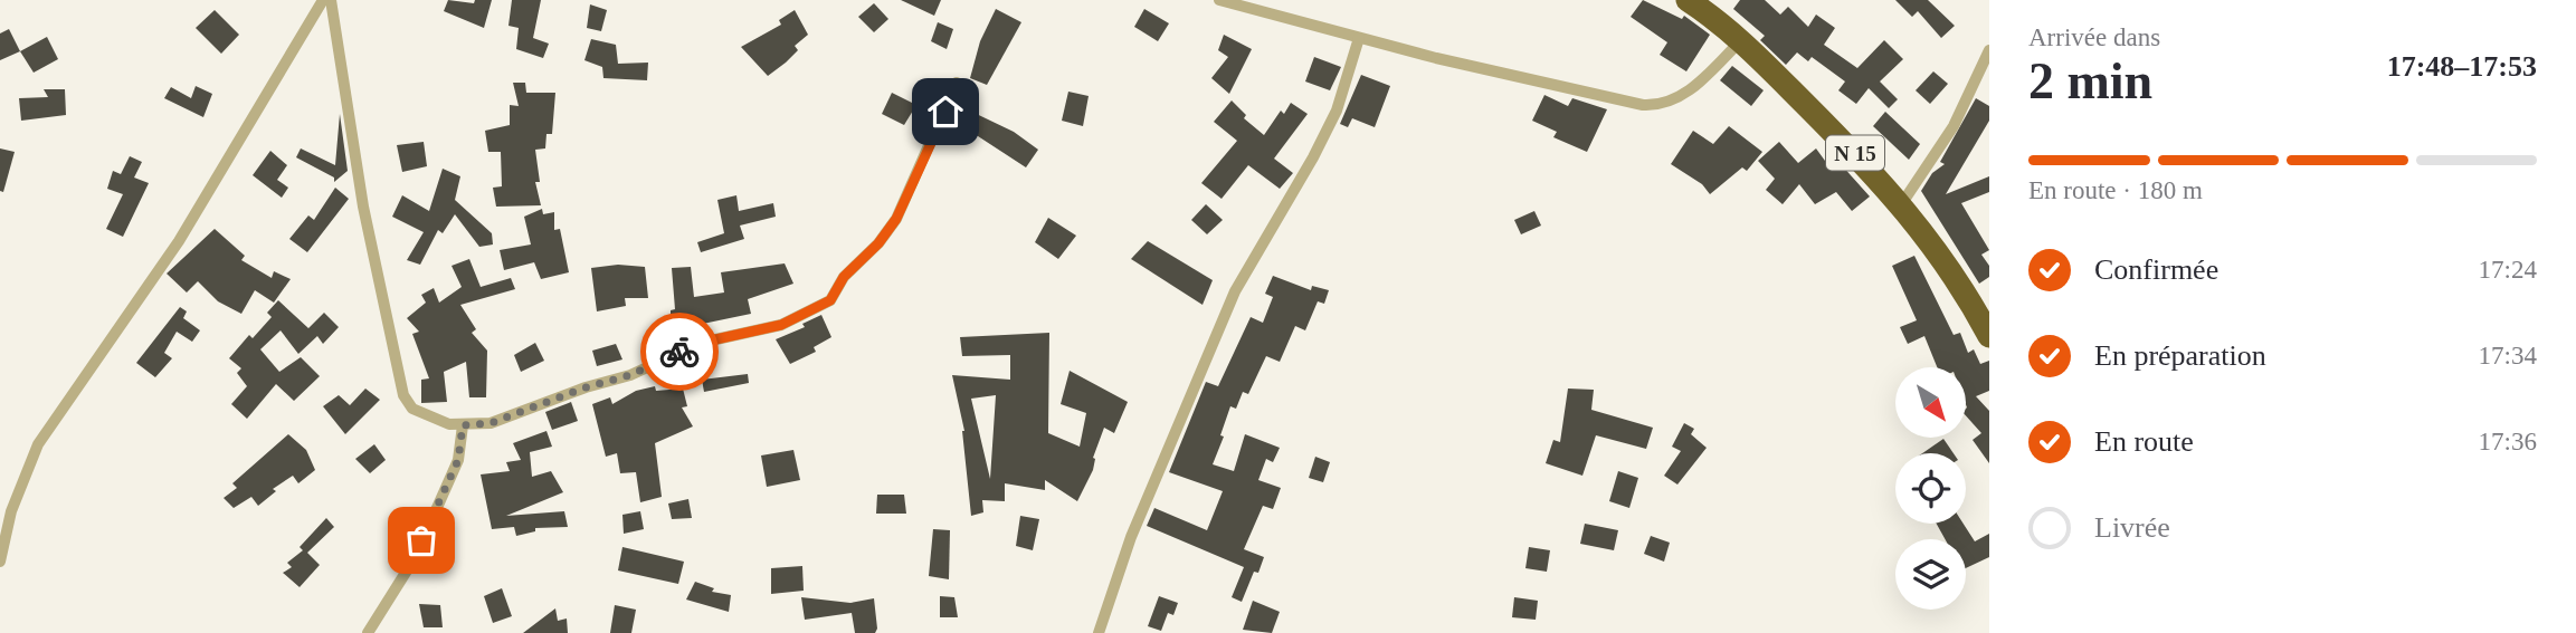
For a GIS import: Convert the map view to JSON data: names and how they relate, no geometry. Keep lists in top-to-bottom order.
{
  "streets": {
    "highway": ["N 15"]
  },
  "north": "bottom right",
  "page": {
    "heading": ["2 min", "Arrivée dans", "17:48–17:53"],
    "bar": "En route · 180 m",
    "list": [
      ["Confirmée", "17:24"],
      ["En préparation", "17:34"],
      ["En route", "17:36"],
      "Livrée"
    ]
  }
}
